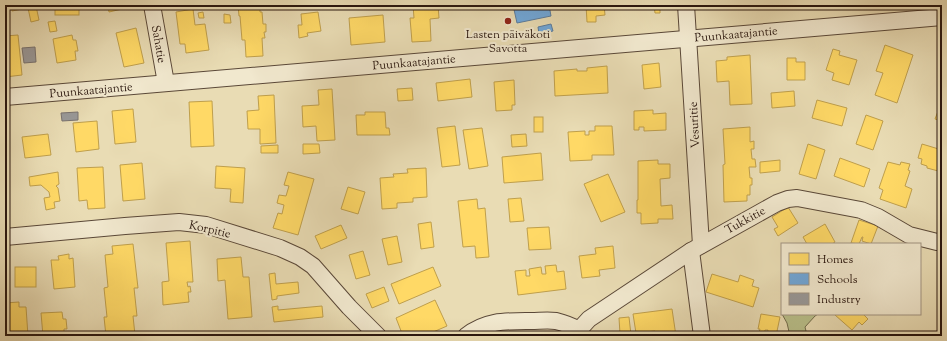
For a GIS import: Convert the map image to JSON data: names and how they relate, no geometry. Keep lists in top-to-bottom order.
{
  "streets": {
    "street": [
      "Puunkaatajantie",
      "Sahatie",
      "Vesuritie",
      "Tukkitie",
      "Korpitie"
    ]
  },
  "crossings": [
    ["Puunkaatajantie", "Sahatie"],
    ["Puunkaatajantie", "Vesuritie"],
    ["Vesuritie", "Tukkitie"]
  ],
  "places": ["Lasten päiväkoti Savotta"],
  "legend": ["Homes", "Schools", "Industry"]
}
